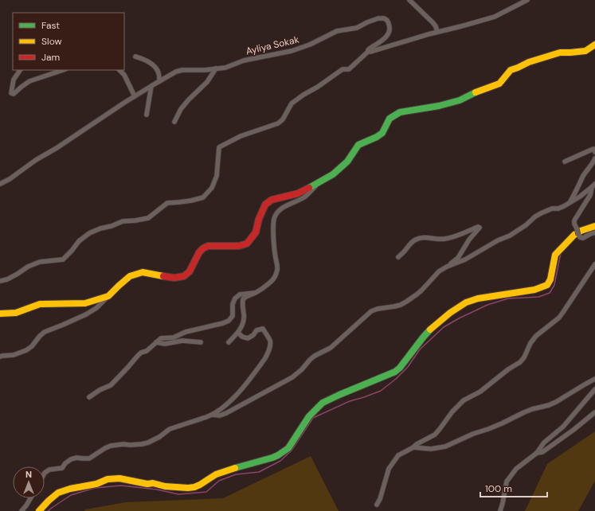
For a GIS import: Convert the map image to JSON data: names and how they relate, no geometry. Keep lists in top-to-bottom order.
{
  "streets": {
    "street": ["Ayliya Sokak"]
  },
  "legend": ["Fast", "Slow", "Jam"],
  "scale_bar": "100 m",
  "north": "top"
}
